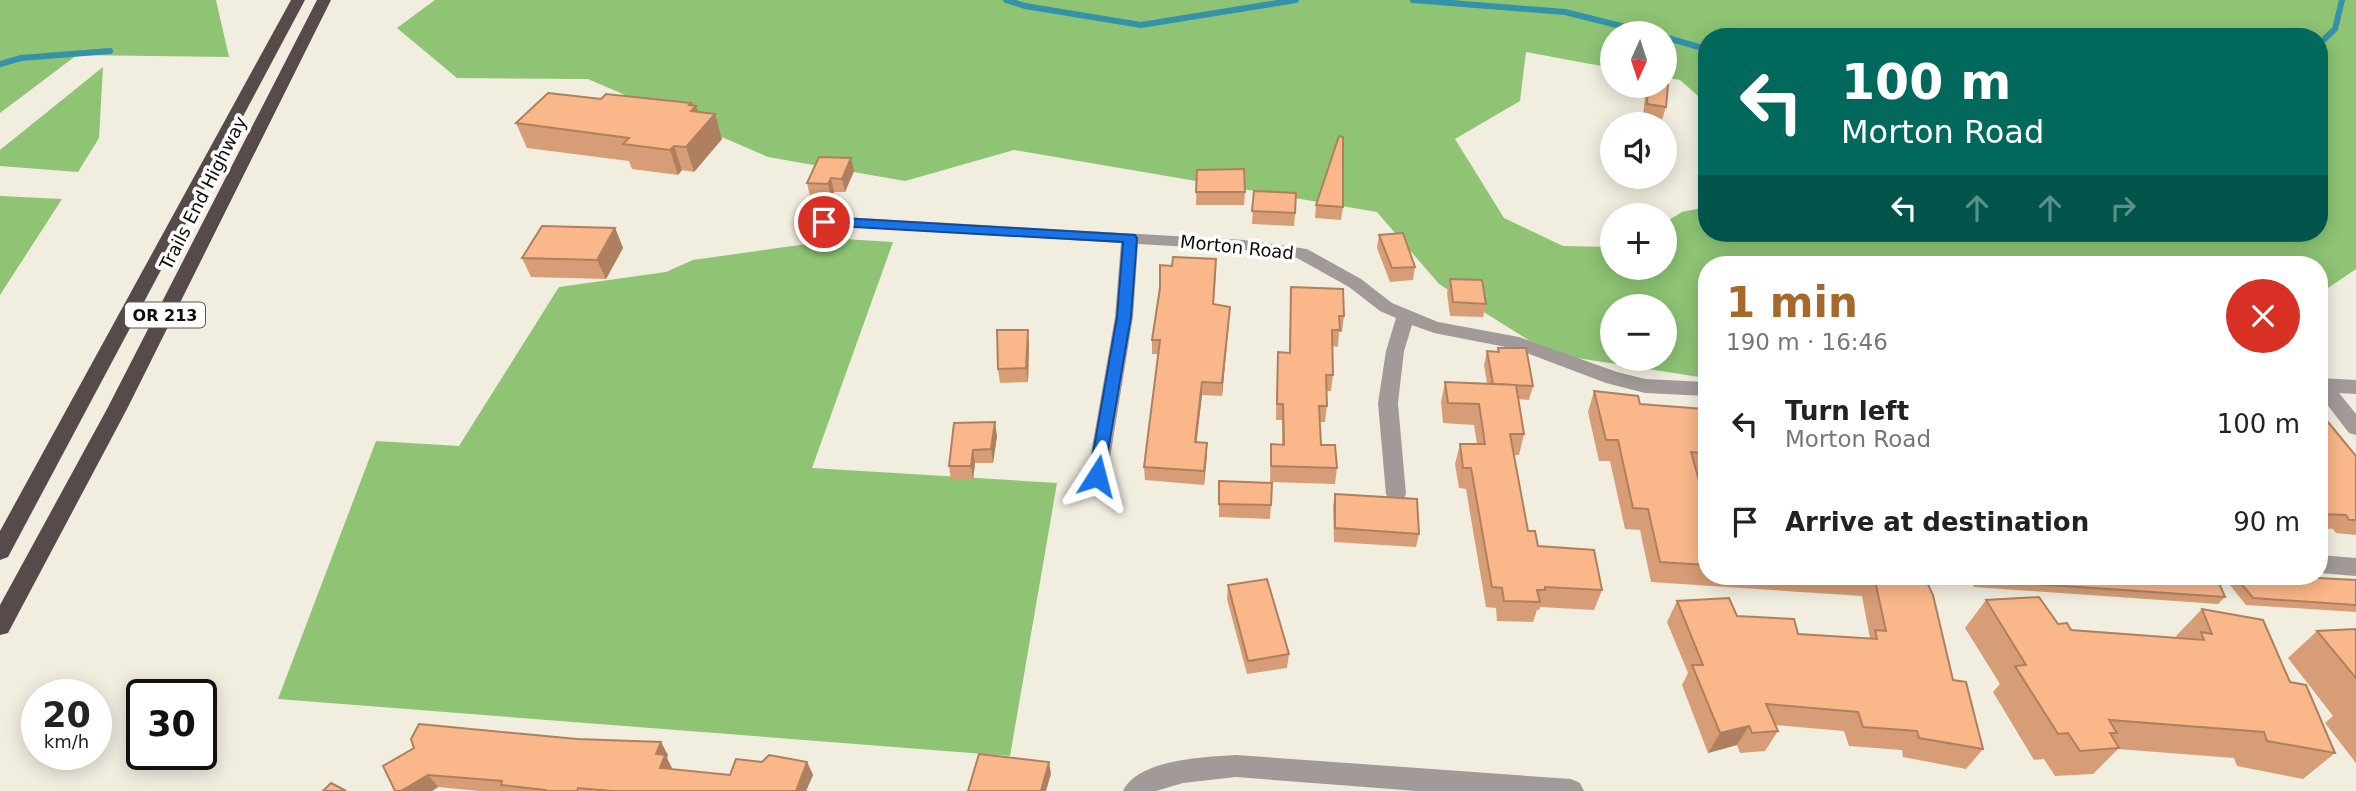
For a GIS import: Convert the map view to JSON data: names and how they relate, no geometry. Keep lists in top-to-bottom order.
{
  "streets": {
    "highway": ["Trails End Highway", "OR 213"],
    "street": ["Morton Road"]
  },
  "north": "bottom",
  "page": {
    "map_buttons": ["+", "−"],
    "turn": ["100 m", "Morton Road"],
    "heading": ["1 min", "190 m · 16:46"],
    "list": [
      {
        "name": "Turn left",
        "note": "Morton Road",
        "value": "100 m"
      },
      {
        "name": "Arrive at destination",
        "value": "90 m"
      }
    ],
    "speed": "20 km/h",
    "limit": "30"
  }
}
